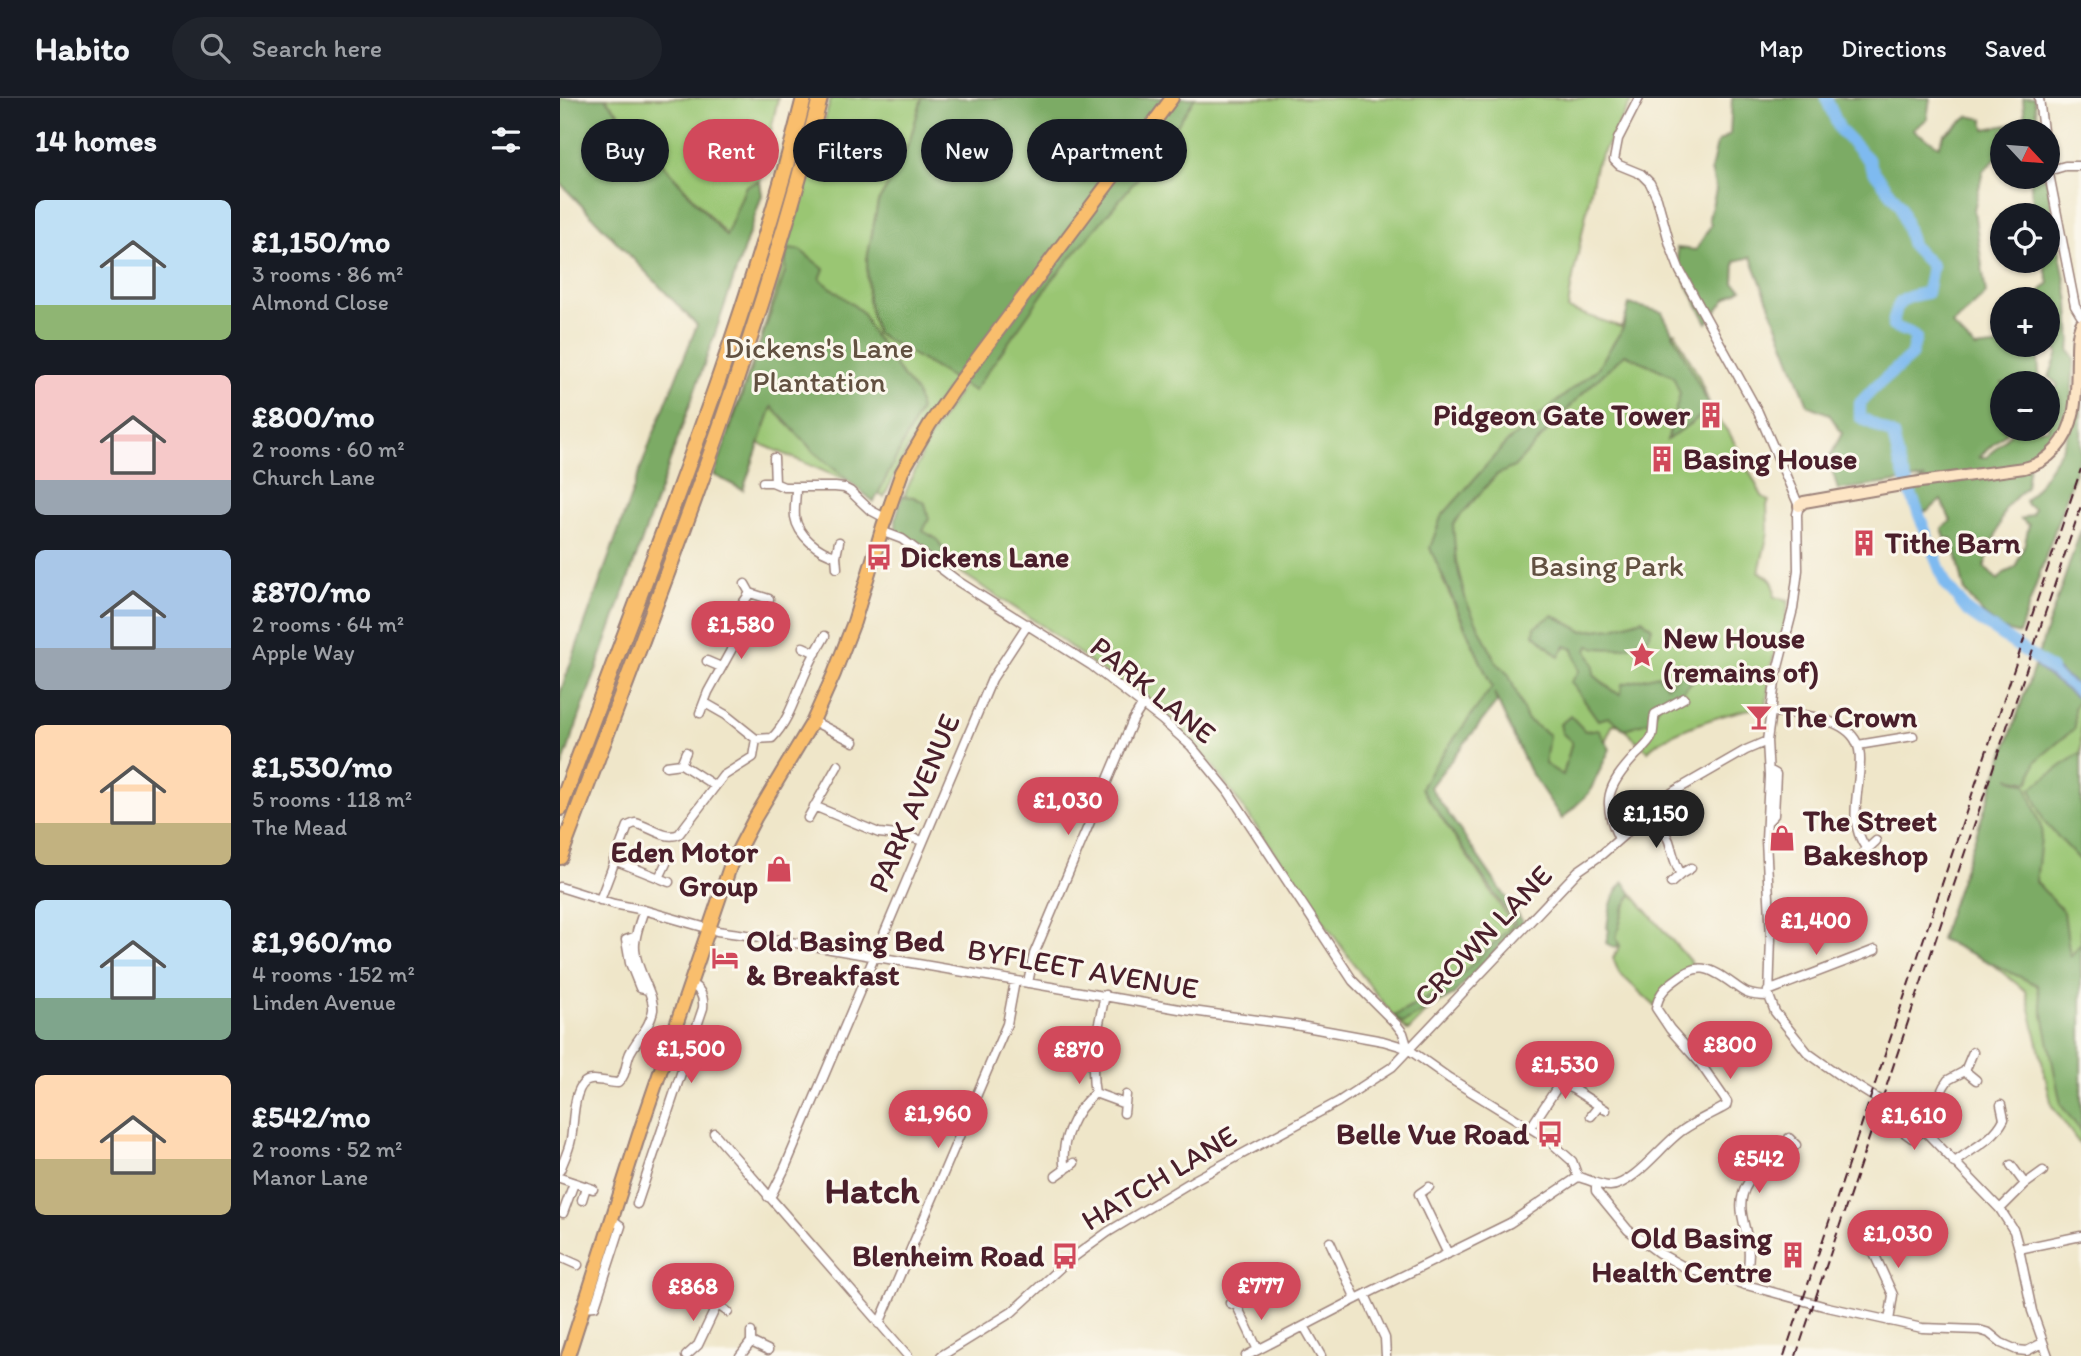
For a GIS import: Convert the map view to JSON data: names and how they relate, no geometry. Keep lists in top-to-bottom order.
{
  "streets": {
    "street": [
      "PARK LANE",
      "PARK AVENUE",
      "CROWN LANE",
      "BYFLEET AVENUE",
      "HATCH LANE"
    ]
  },
  "crossings": [
    ["PARK LANE", "PARK AVENUE"],
    ["PARK LANE", "CROWN LANE"],
    ["PARK LANE", "BYFLEET AVENUE"],
    ["PARK LANE", "HATCH LANE"],
    ["PARK AVENUE", "BYFLEET AVENUE"],
    ["CROWN LANE", "BYFLEET AVENUE"],
    ["CROWN LANE", "HATCH LANE"],
    ["BYFLEET AVENUE", "HATCH LANE"]
  ],
  "districts": ["Hatch"],
  "parks": ["Dickens's Lane Plantation", "Basing Park"],
  "places": {
    "building": [
      "Pidgeon Gate Tower",
      "Basing House",
      "Tithe Barn",
      "Old Basing Health Centre"
    ],
    "bus stop": ["Dickens Lane", "Belle Vue Road", "Blenheim Road"],
    "place": ["New House (remains of)"],
    "bar": ["The Crown"],
    "shop": ["The Street Bakeshop", "Eden Motor Group"],
    "hotel": ["Old Basing Bed & Breakfast"]
  },
  "north": "bottom right",
  "page": {
    "header": "Habito",
    "search": "Search here",
    "nav": ["Map", "Directions", "Saved"],
    "heading": "14 homes",
    "map_buttons": ["+", "−"],
    "chip": [
      "Buy",
      "Rent",
      "Filters",
      "New",
      "Apartment"
    ],
    "list": [
      {
        "name": "£1,150/mo",
        "note": "3 rooms · 86 m² · Almond Close"
      },
      {
        "name": "£800/mo",
        "note": "2 rooms · 60 m² · Church Lane"
      },
      {
        "name": "£870/mo",
        "note": "2 rooms · 64 m² · Apple Way"
      },
      {
        "name": "£1,530/mo",
        "note": "5 rooms · 118 m² · The Mead"
      },
      {
        "name": "£1,960/mo",
        "note": "4 rooms · 152 m² · Linden Avenue"
      },
      {
        "name": "£542/mo",
        "note": "2 rooms · 52 m² · Manor Lane"
      }
    ],
    "price": [
      "£1,580",
      "£1,030",
      "£1,150",
      "£1,400",
      "£800",
      "£1,500",
      "£870",
      "£1,530",
      "£1,960",
      "£1,610",
      "£542",
      "£1,030",
      "£777",
      "£868"
    ]
  }
}
